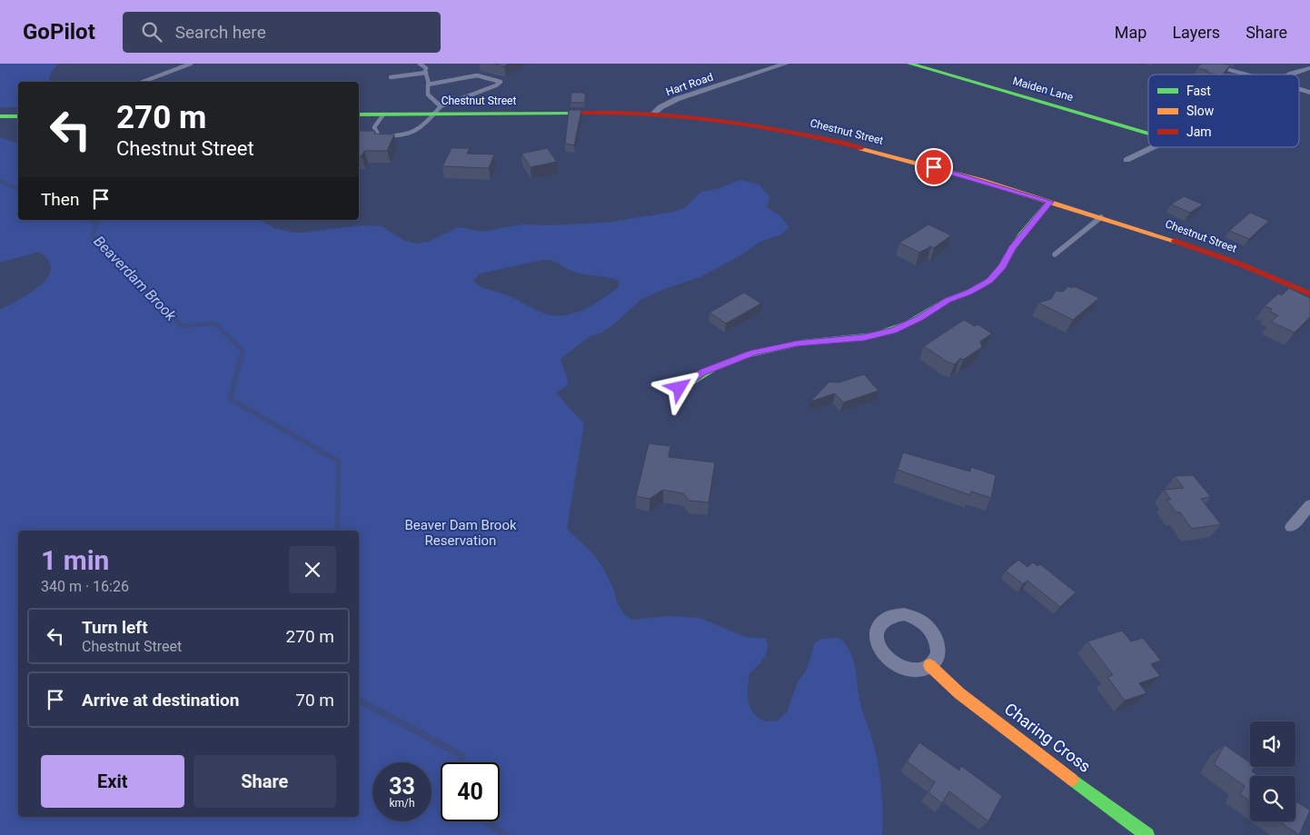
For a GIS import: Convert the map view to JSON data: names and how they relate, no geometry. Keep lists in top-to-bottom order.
{
  "streets": {
    "street": [
      "Hart Road",
      "Maiden Lane",
      "Chestnut Street",
      "Charing Cross"
    ]
  },
  "crossings": [
    ["Hart Road", "Chestnut Street"]
  ],
  "water": ["Beaverdam Brook"],
  "parks": ["Beaver Dam Brook Reservation"],
  "legend": ["Fast", "Slow", "Jam"],
  "page": {
    "header": "GoPilot",
    "search": "Search here",
    "nav": ["Map", "Layers", "Share"],
    "turn": ["270 m", "Chestnut Street"],
    "then": "Then",
    "heading": ["1 min", "340 m · 16:26"],
    "list": [
      {
        "name": "Turn left",
        "note": "Chestnut Street",
        "value": "270 m"
      },
      {
        "name": "Arrive at destination",
        "value": "70 m"
      }
    ],
    "buttons": ["Exit", "Share"],
    "speed": "33 km/h",
    "limit": "40"
  }
}
